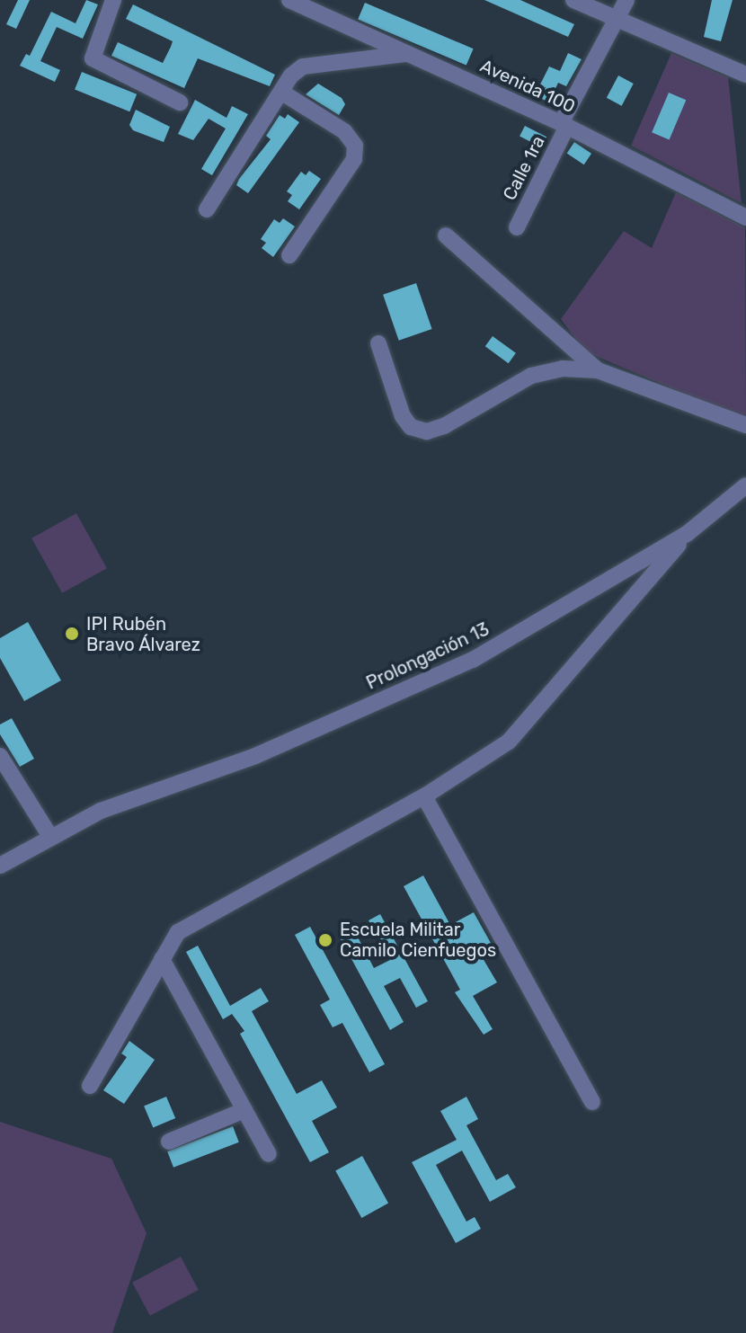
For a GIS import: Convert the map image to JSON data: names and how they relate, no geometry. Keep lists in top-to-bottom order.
{
  "streets": {
    "street": ["Avenida 100", "Calle 1ra", "Prolongación 13"]
  },
  "crossings": [
    ["Avenida 100", "Calle 1ra"]
  ],
  "places": ["IPI Rubén Bravo Álvarez", "Escuela Militar Camilo Cienfuegos"]
}
